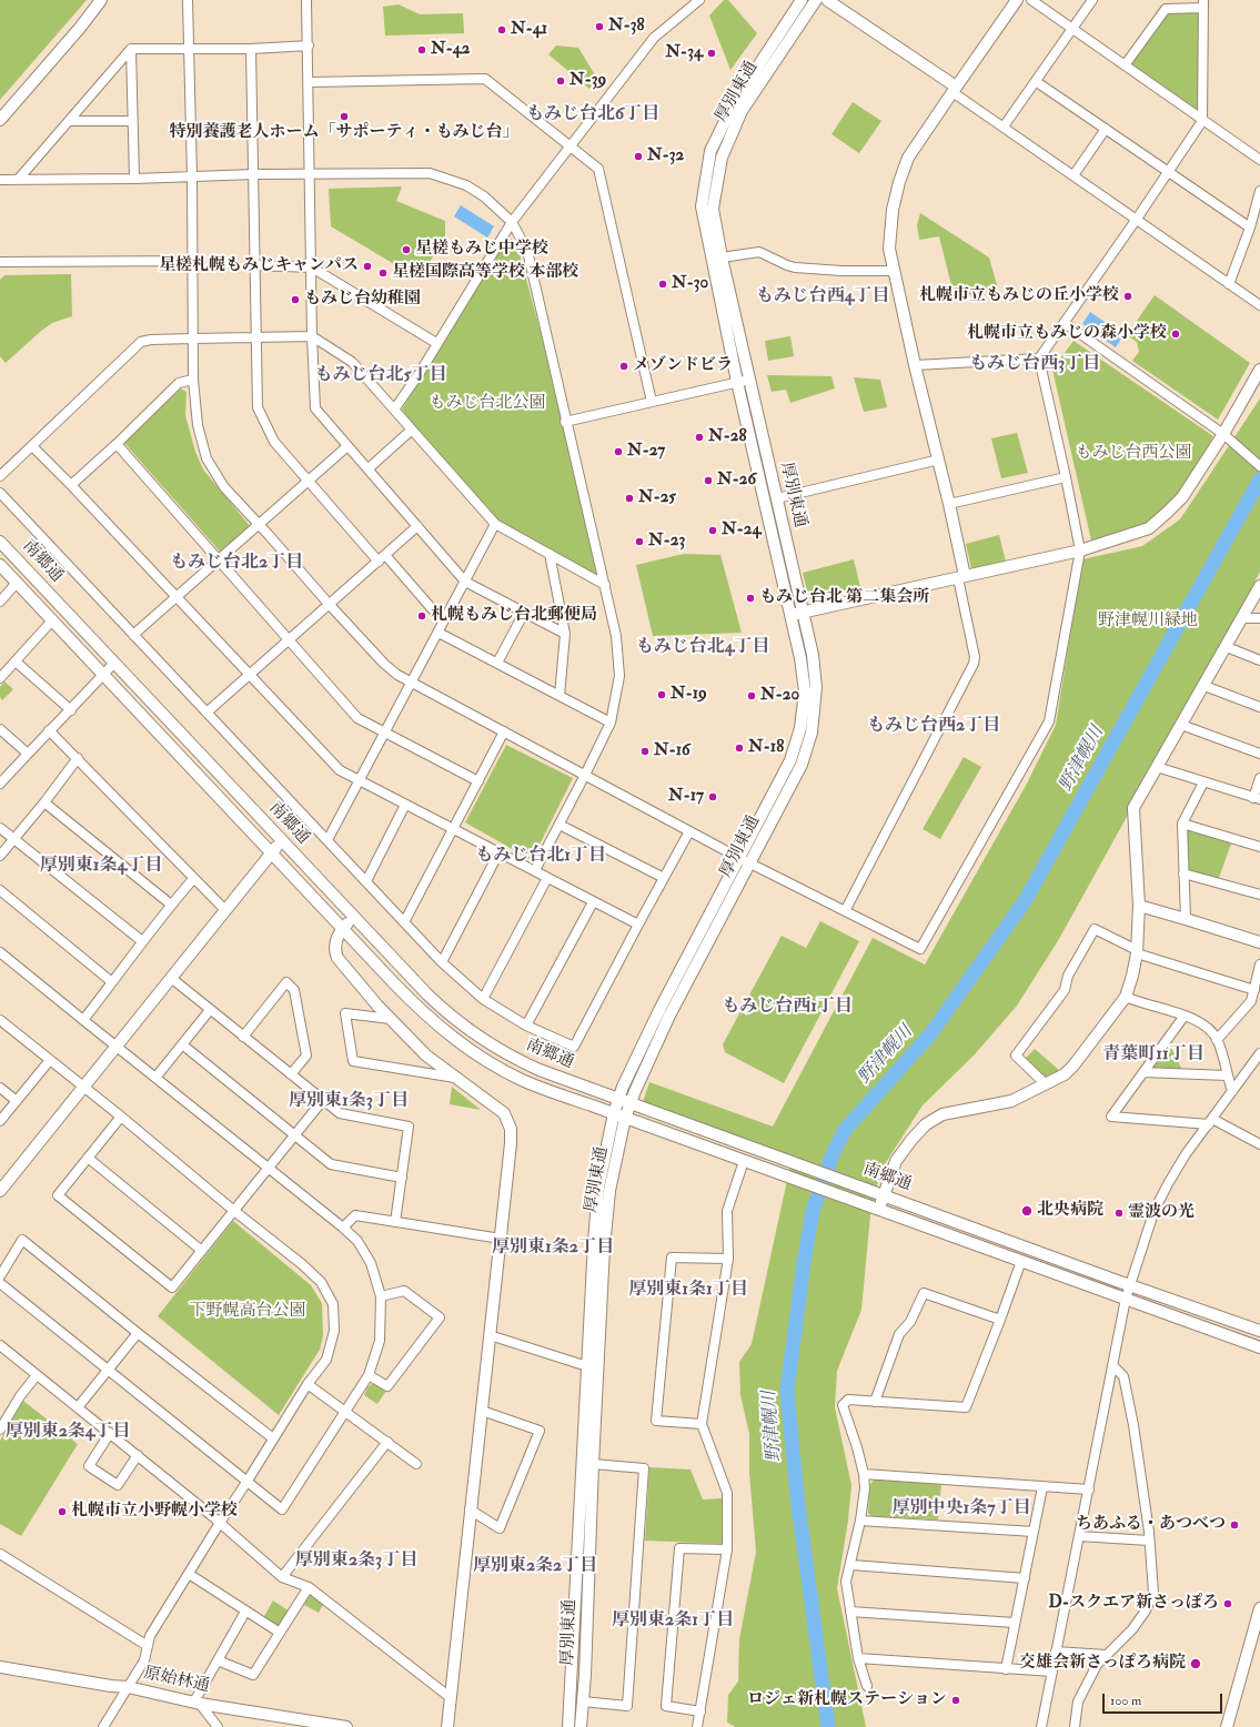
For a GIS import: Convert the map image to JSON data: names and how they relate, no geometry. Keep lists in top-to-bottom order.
{
  "streets": {
    "street": ["厚別東通", "南郷通", "原始林通"]
  },
  "crossings": [
    ["厚別東通", "南郷通"]
  ],
  "districts": [
    "もみじ台北6丁目",
    "もみじ台西4丁目",
    "もみじ台西3丁目",
    "もみじ台北5丁目",
    "もみじ台北2丁目",
    "もみじ台北4丁目",
    "もみじ台西2丁目",
    "もみじ台北1丁目",
    "厚別東1条4丁目",
    "もみじ台西1丁目",
    "青葉町11丁目",
    "厚別東1条3丁目",
    "厚別東1条2丁目",
    "厚別東1条1丁目",
    "厚別東2条4丁目",
    "厚別中央1条7丁目",
    "厚別東2条3丁目",
    "厚別東2条2丁目",
    "厚別東2条1丁目"
  ],
  "water": ["野津幌川"],
  "parks": [
    "もみじ台北公園",
    "もみじ台西公園",
    "野津幌川緑地",
    "下野幌高台公園"
  ],
  "places": [
    "N-38",
    "N-41",
    "N-42",
    "N-34",
    "N-39",
    "特別養護老人ホーム「サポーティ・もみじ台」",
    "N-32",
    "星槎もみじ中学校",
    "星槎札幌もみじキャンパス",
    "星槎国際高等学校 本部校",
    "N-30",
    "札幌市立もみじの丘小学校",
    "もみじ台幼稚園",
    "札幌市立もみじの森小学校",
    "メゾンドビラ",
    "N-28",
    "N-27",
    "N-26",
    "N-25",
    "N-24",
    "N-23",
    "もみじ台北 第二集会所",
    "札幌もみじ台北郵便局",
    "N-19",
    "N-20",
    "N-18",
    "N-16",
    "N-17",
    "北央病院",
    "霊波の光",
    "札幌市立小野幌小学校",
    "ちあふる・あつべつ",
    "D-スクエア新さっぽろ",
    "交雄会新さっぽろ病院",
    "ロジェ新札幌ステーション"
  ],
  "scale_bar": "100 m"
}
